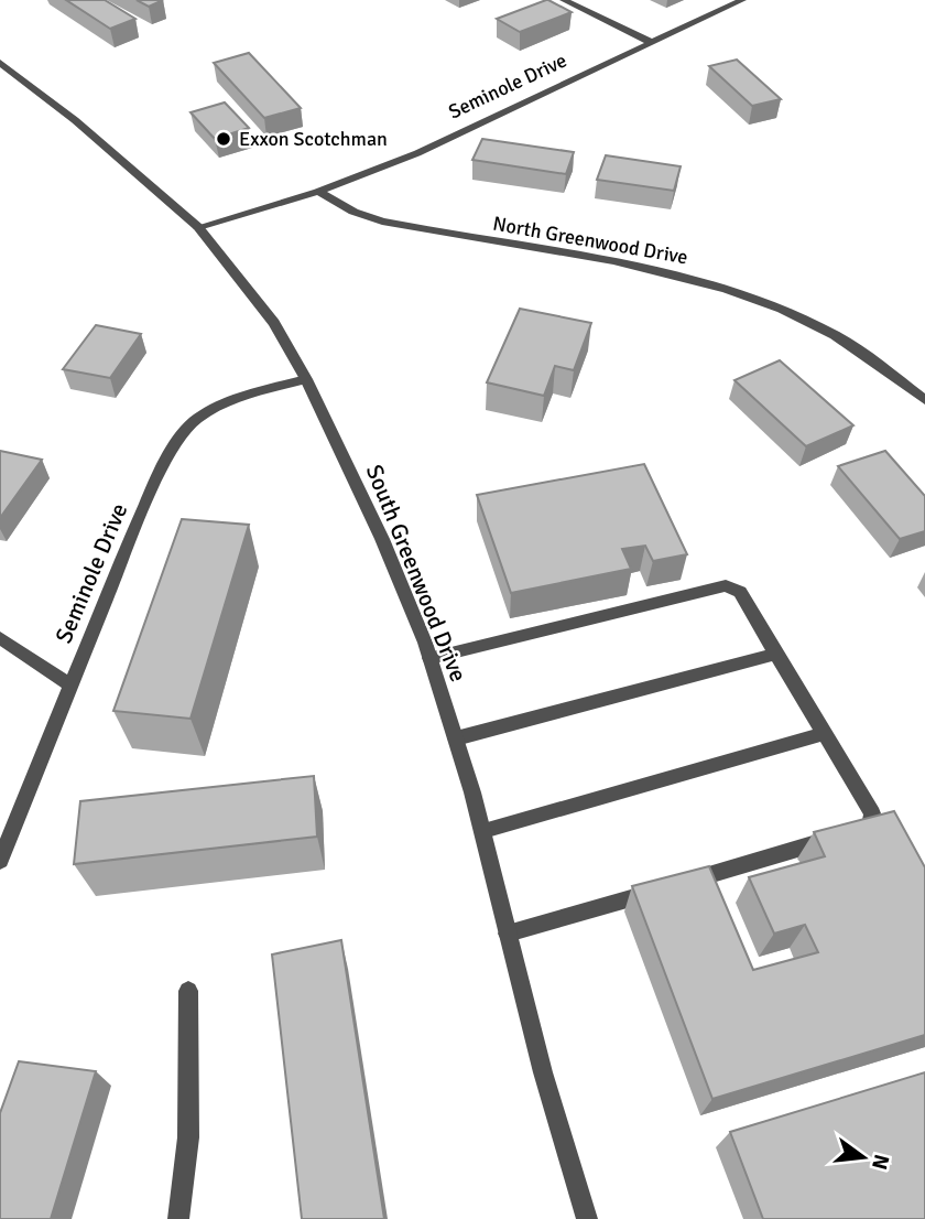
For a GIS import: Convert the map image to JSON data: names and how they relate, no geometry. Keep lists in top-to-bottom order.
{
  "streets": {
    "street": ["Seminole Drive", "North Greenwood Drive", "South Greenwood Drive"]
  },
  "crossings": [
    ["Seminole Drive", "North Greenwood Drive"],
    ["Seminole Drive", "South Greenwood Drive"]
  ],
  "places": ["Exxon Scotchman"],
  "north": "right"
}
